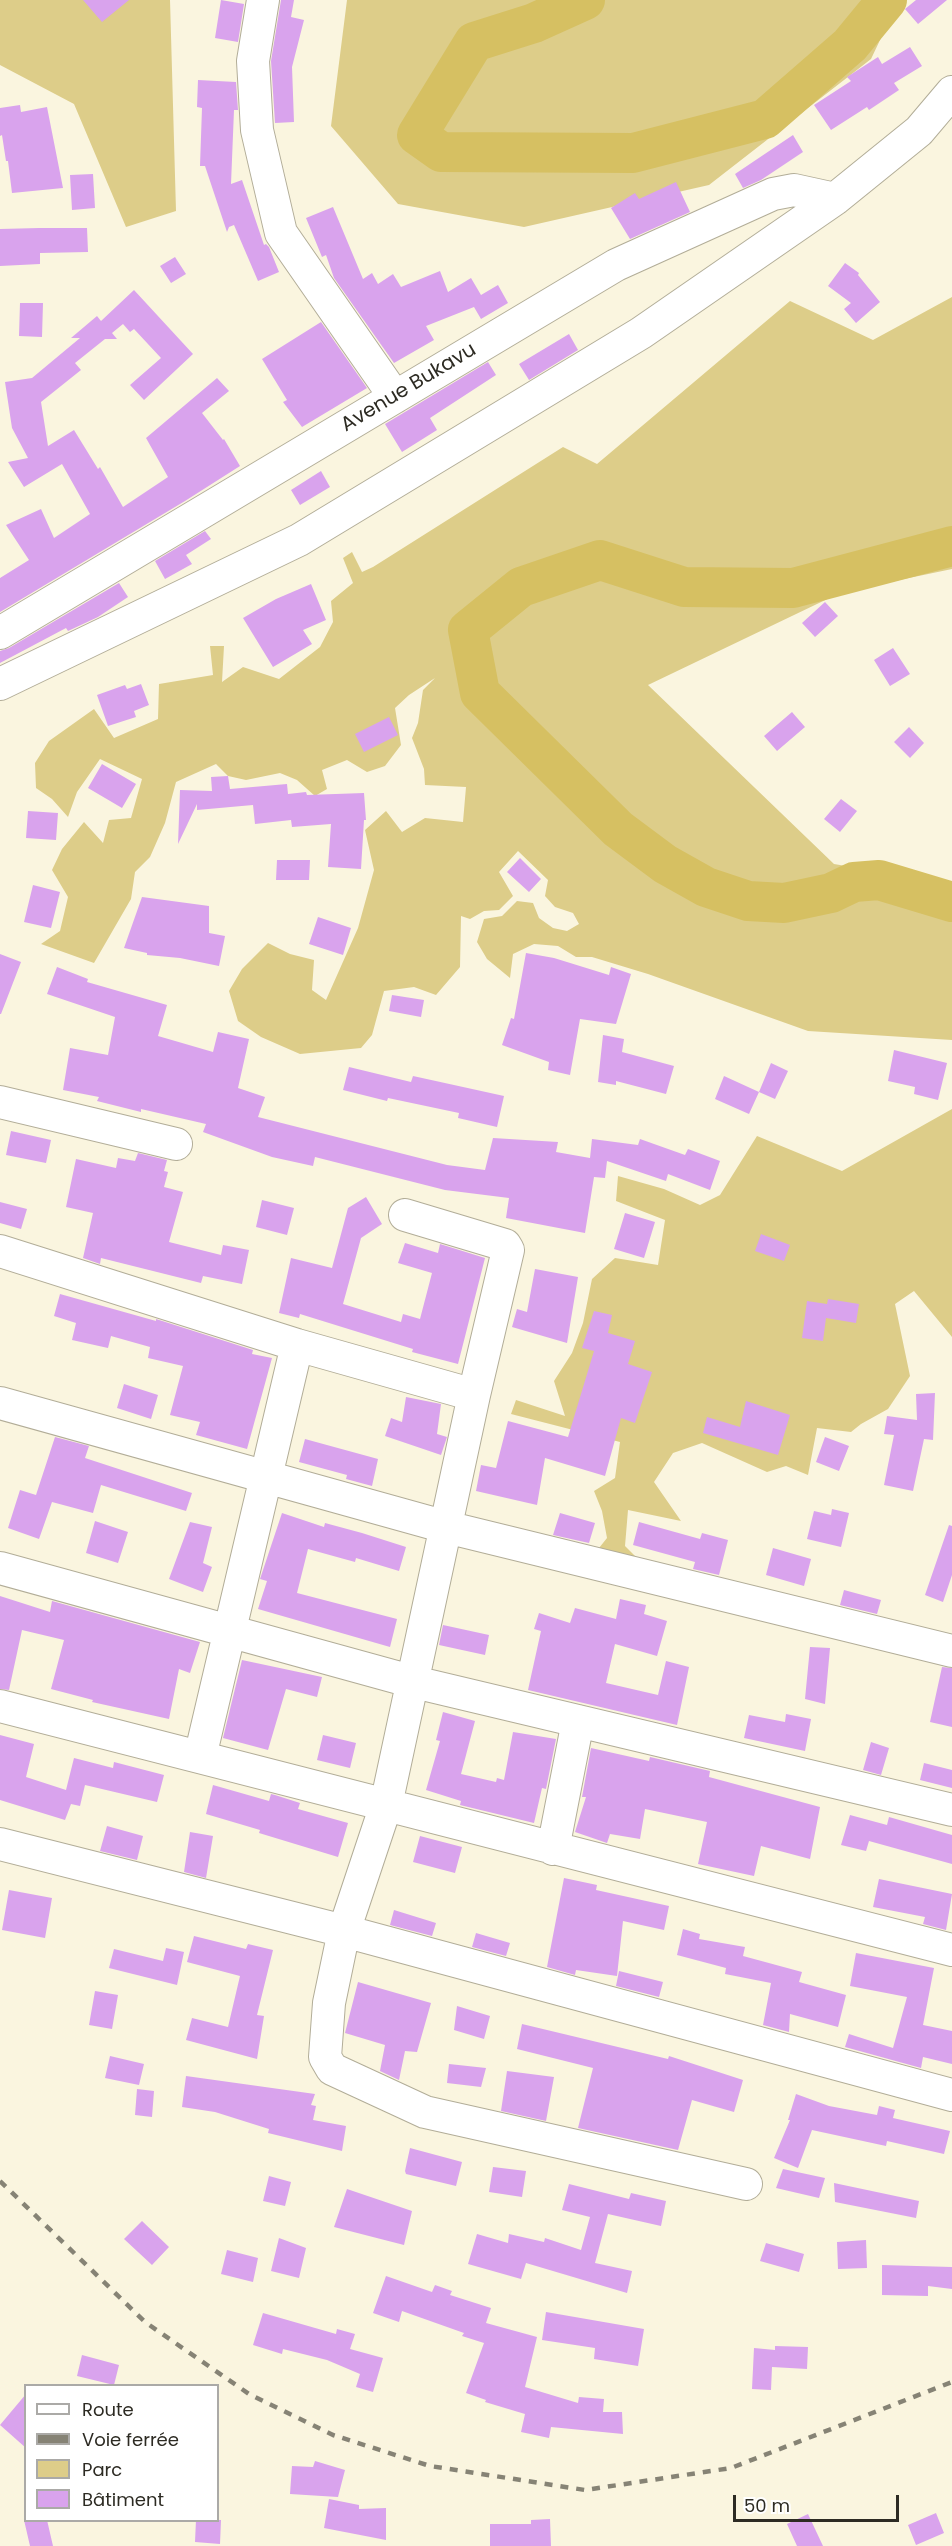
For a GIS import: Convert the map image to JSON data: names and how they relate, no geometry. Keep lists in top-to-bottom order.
{
  "streets": {
    "street": ["Avenue Bukavu"]
  },
  "legend": [
    "Route",
    "Voie ferrée",
    "Parc",
    "Bâtiment"
  ],
  "scale_bar": "50 m"
}
